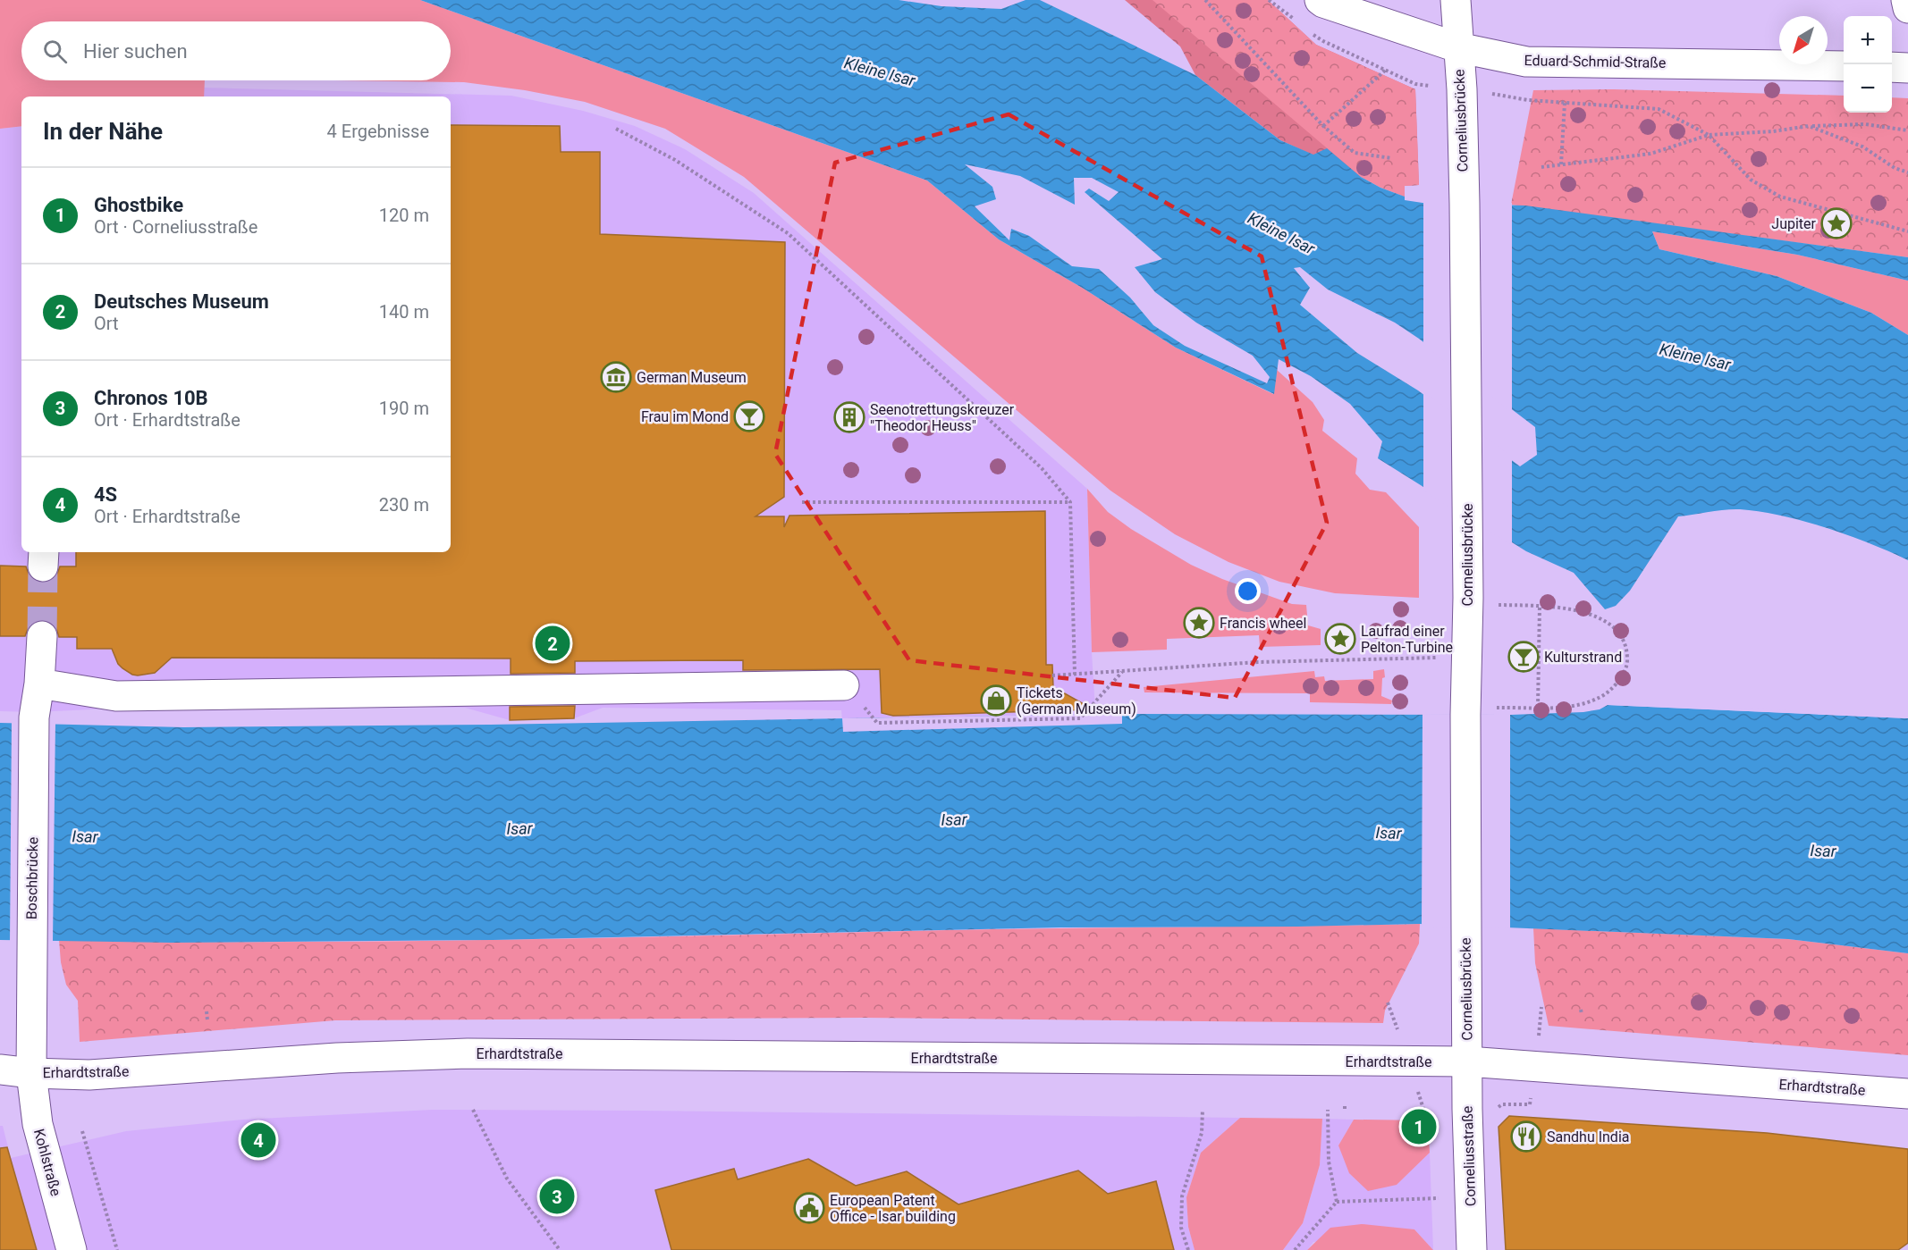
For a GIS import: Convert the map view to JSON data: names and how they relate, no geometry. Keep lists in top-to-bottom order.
{
  "streets": {
    "street": [
      "Eduard-Schmid-Straße",
      "Corneliusbrücke",
      "Boschbrücke",
      "Erhardtstraße",
      "Corneliusstraße",
      "Kohlstraße"
    ]
  },
  "crossings": [
    ["Eduard-Schmid-Straße", "Corneliusbrücke"],
    ["Corneliusbrücke", "Erhardtstraße"],
    ["Corneliusbrücke", "Corneliusstraße"],
    ["Boschbrücke", "Erhardtstraße"],
    ["Boschbrücke", "Kohlstraße"],
    ["Erhardtstraße", "Corneliusstraße"],
    ["Erhardtstraße", "Kohlstraße"]
  ],
  "water": ["Kleine Isar", "Isar"],
  "places": {
    "place": ["Jupiter", "Francis wheel", "Laufrad einer Pelton-Turbine"],
    "museum": ["German Museum"],
    "bar": ["Frau im Mond", "Kulturstrand"],
    "building": ["Seenotrettungskreuzer \"Theodor Heuss\""],
    "shop": ["Tickets (German Museum)"],
    "restaurant": ["Sandhu India"],
    "public building": ["European Patent Office - Isar building"]
  },
  "north": "bottom left",
  "page": {
    "map_buttons": ["+", "−"],
    "search": "Hier suchen",
    "heading": ["In der Nähe", "4 Ergebnisse"],
    "list": [
      {
        "mark": "1",
        "name": "Ghostbike",
        "note": "Ort · Corneliusstraße",
        "value": "120 m"
      },
      {
        "mark": "2",
        "name": "Deutsches Museum",
        "note": "Ort",
        "value": "140 m"
      },
      {
        "mark": "3",
        "name": "Chronos 10B",
        "note": "Ort · Erhardtstraße",
        "value": "190 m"
      },
      {
        "mark": "4",
        "name": "4S",
        "note": "Ort · Erhardtstraße",
        "value": "230 m"
      }
    ],
    "pins": [
      "2",
      "1",
      "4",
      "3"
    ]
  }
}
